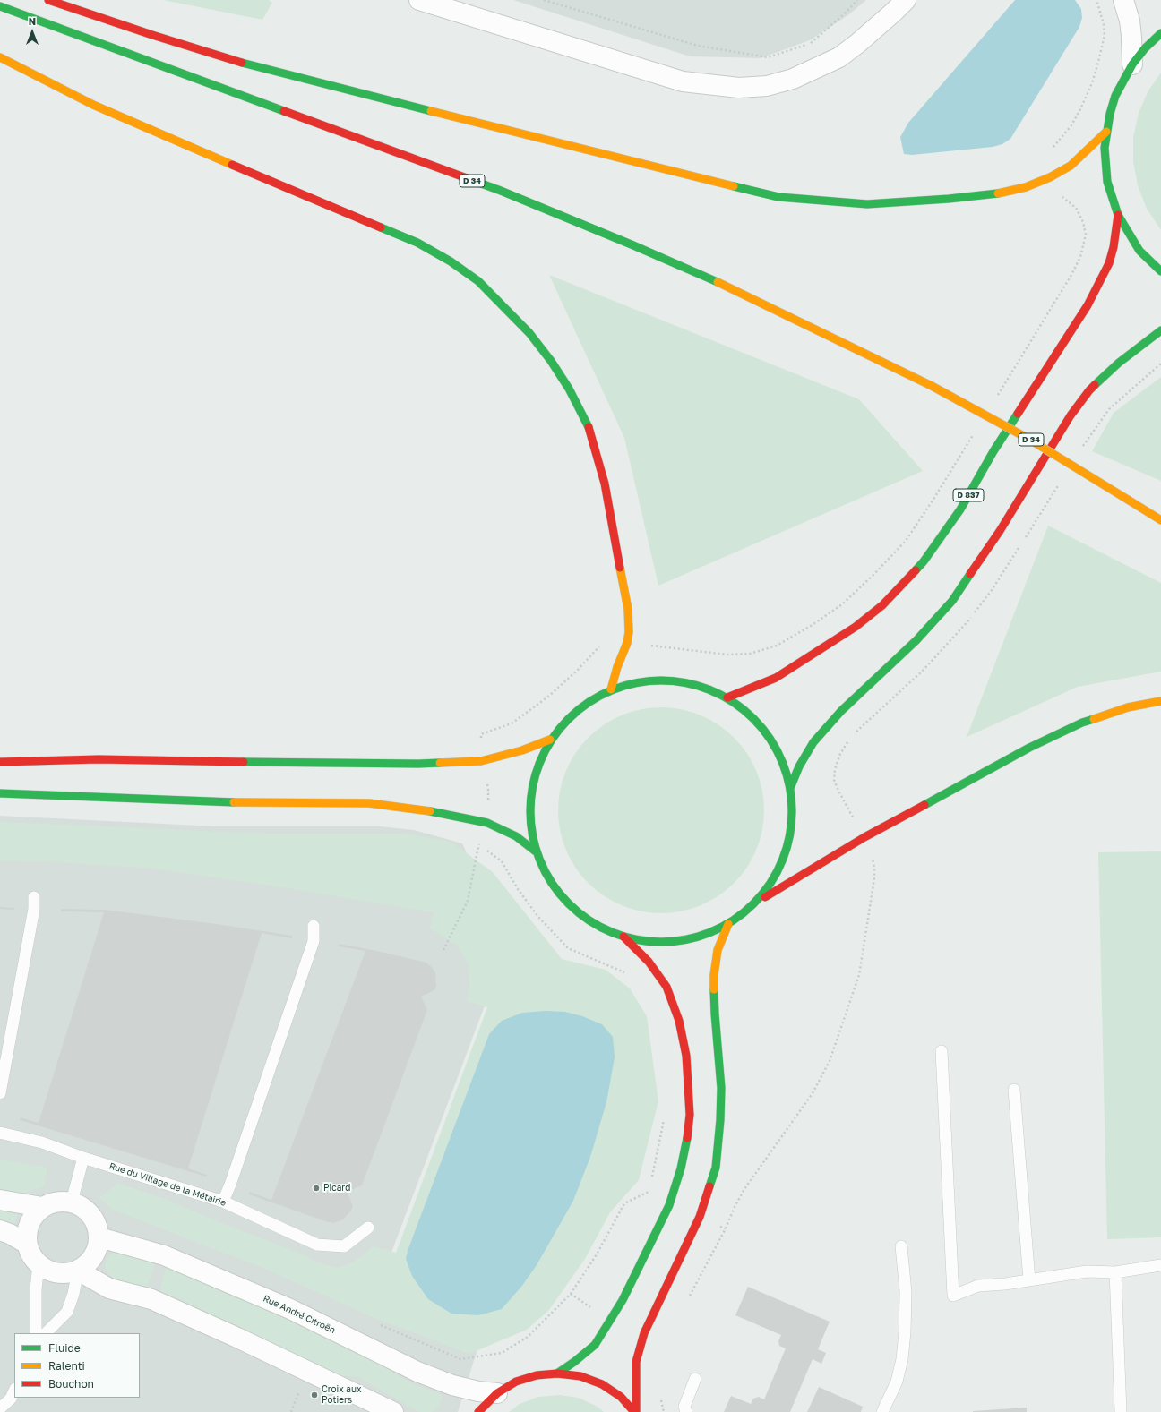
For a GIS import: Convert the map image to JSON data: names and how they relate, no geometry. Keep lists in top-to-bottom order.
{
  "streets": {
    "main road": ["D 34", "D 837"],
    "street": ["Rue André Citroën"],
    "lane": ["Rue du Village de la Métairie"]
  },
  "places": ["Picard", "Croix aux Potiers"],
  "legend": ["Fluide", "Ralenti", "Bouchon"],
  "north": "top"
}
